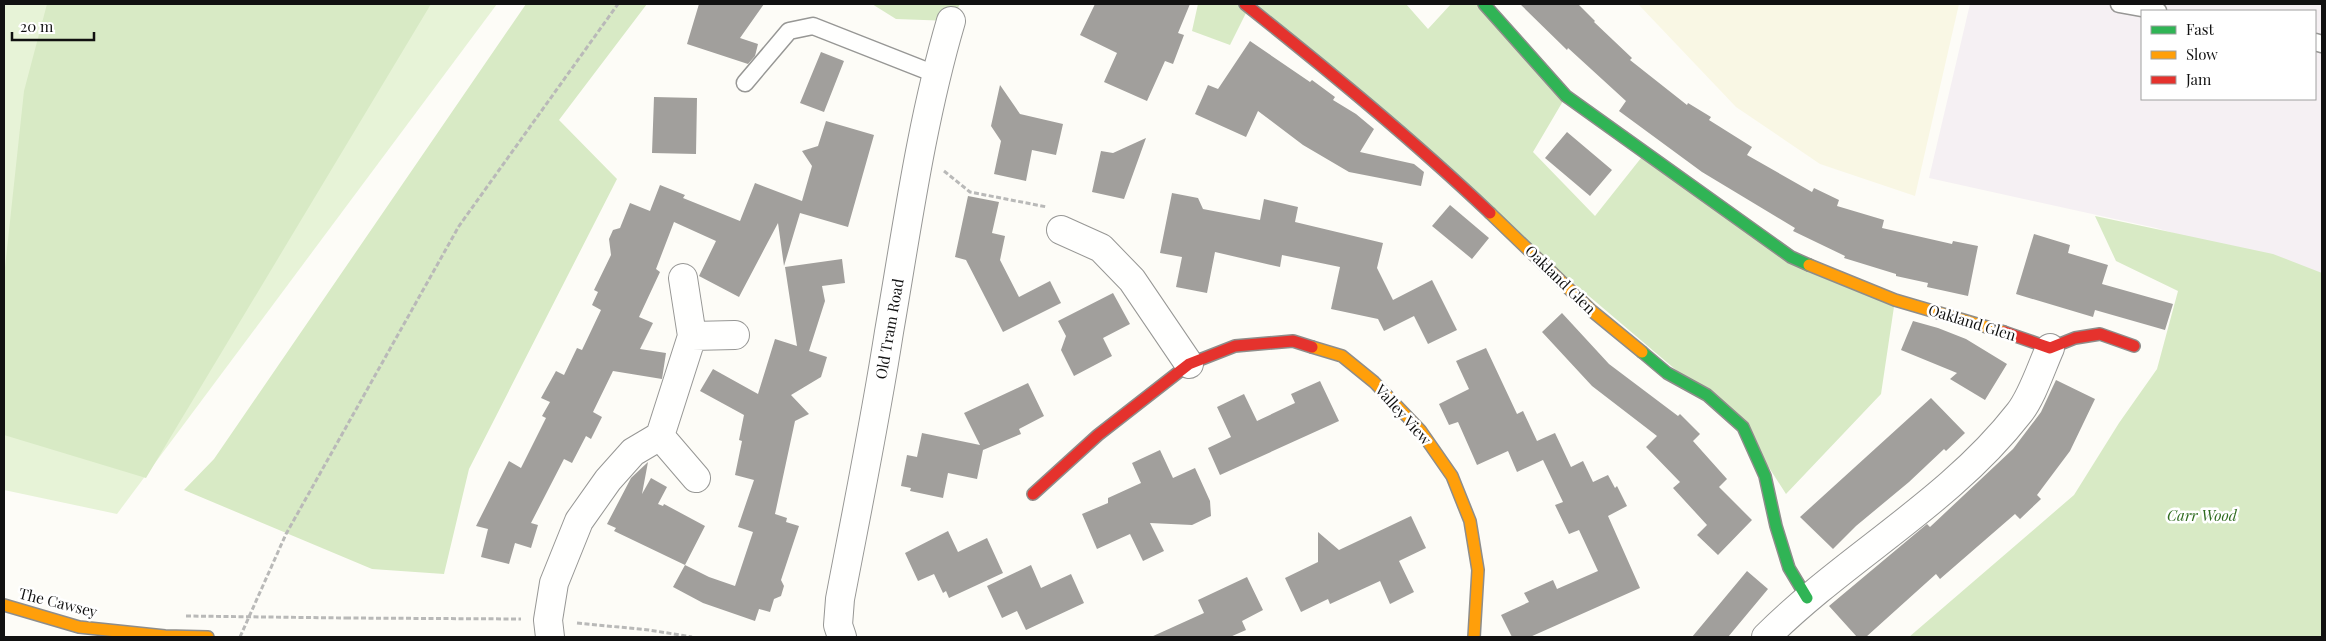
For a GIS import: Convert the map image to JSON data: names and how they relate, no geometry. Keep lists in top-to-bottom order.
{
  "streets": {
    "street": [
      "Oakland Glen",
      "Old Tram Road",
      "Valley View",
      "The Cawsey"
    ]
  },
  "parks": ["Carr Wood"],
  "legend": ["Fast", "Slow", "Jam"],
  "scale_bar": "20 m"
}
